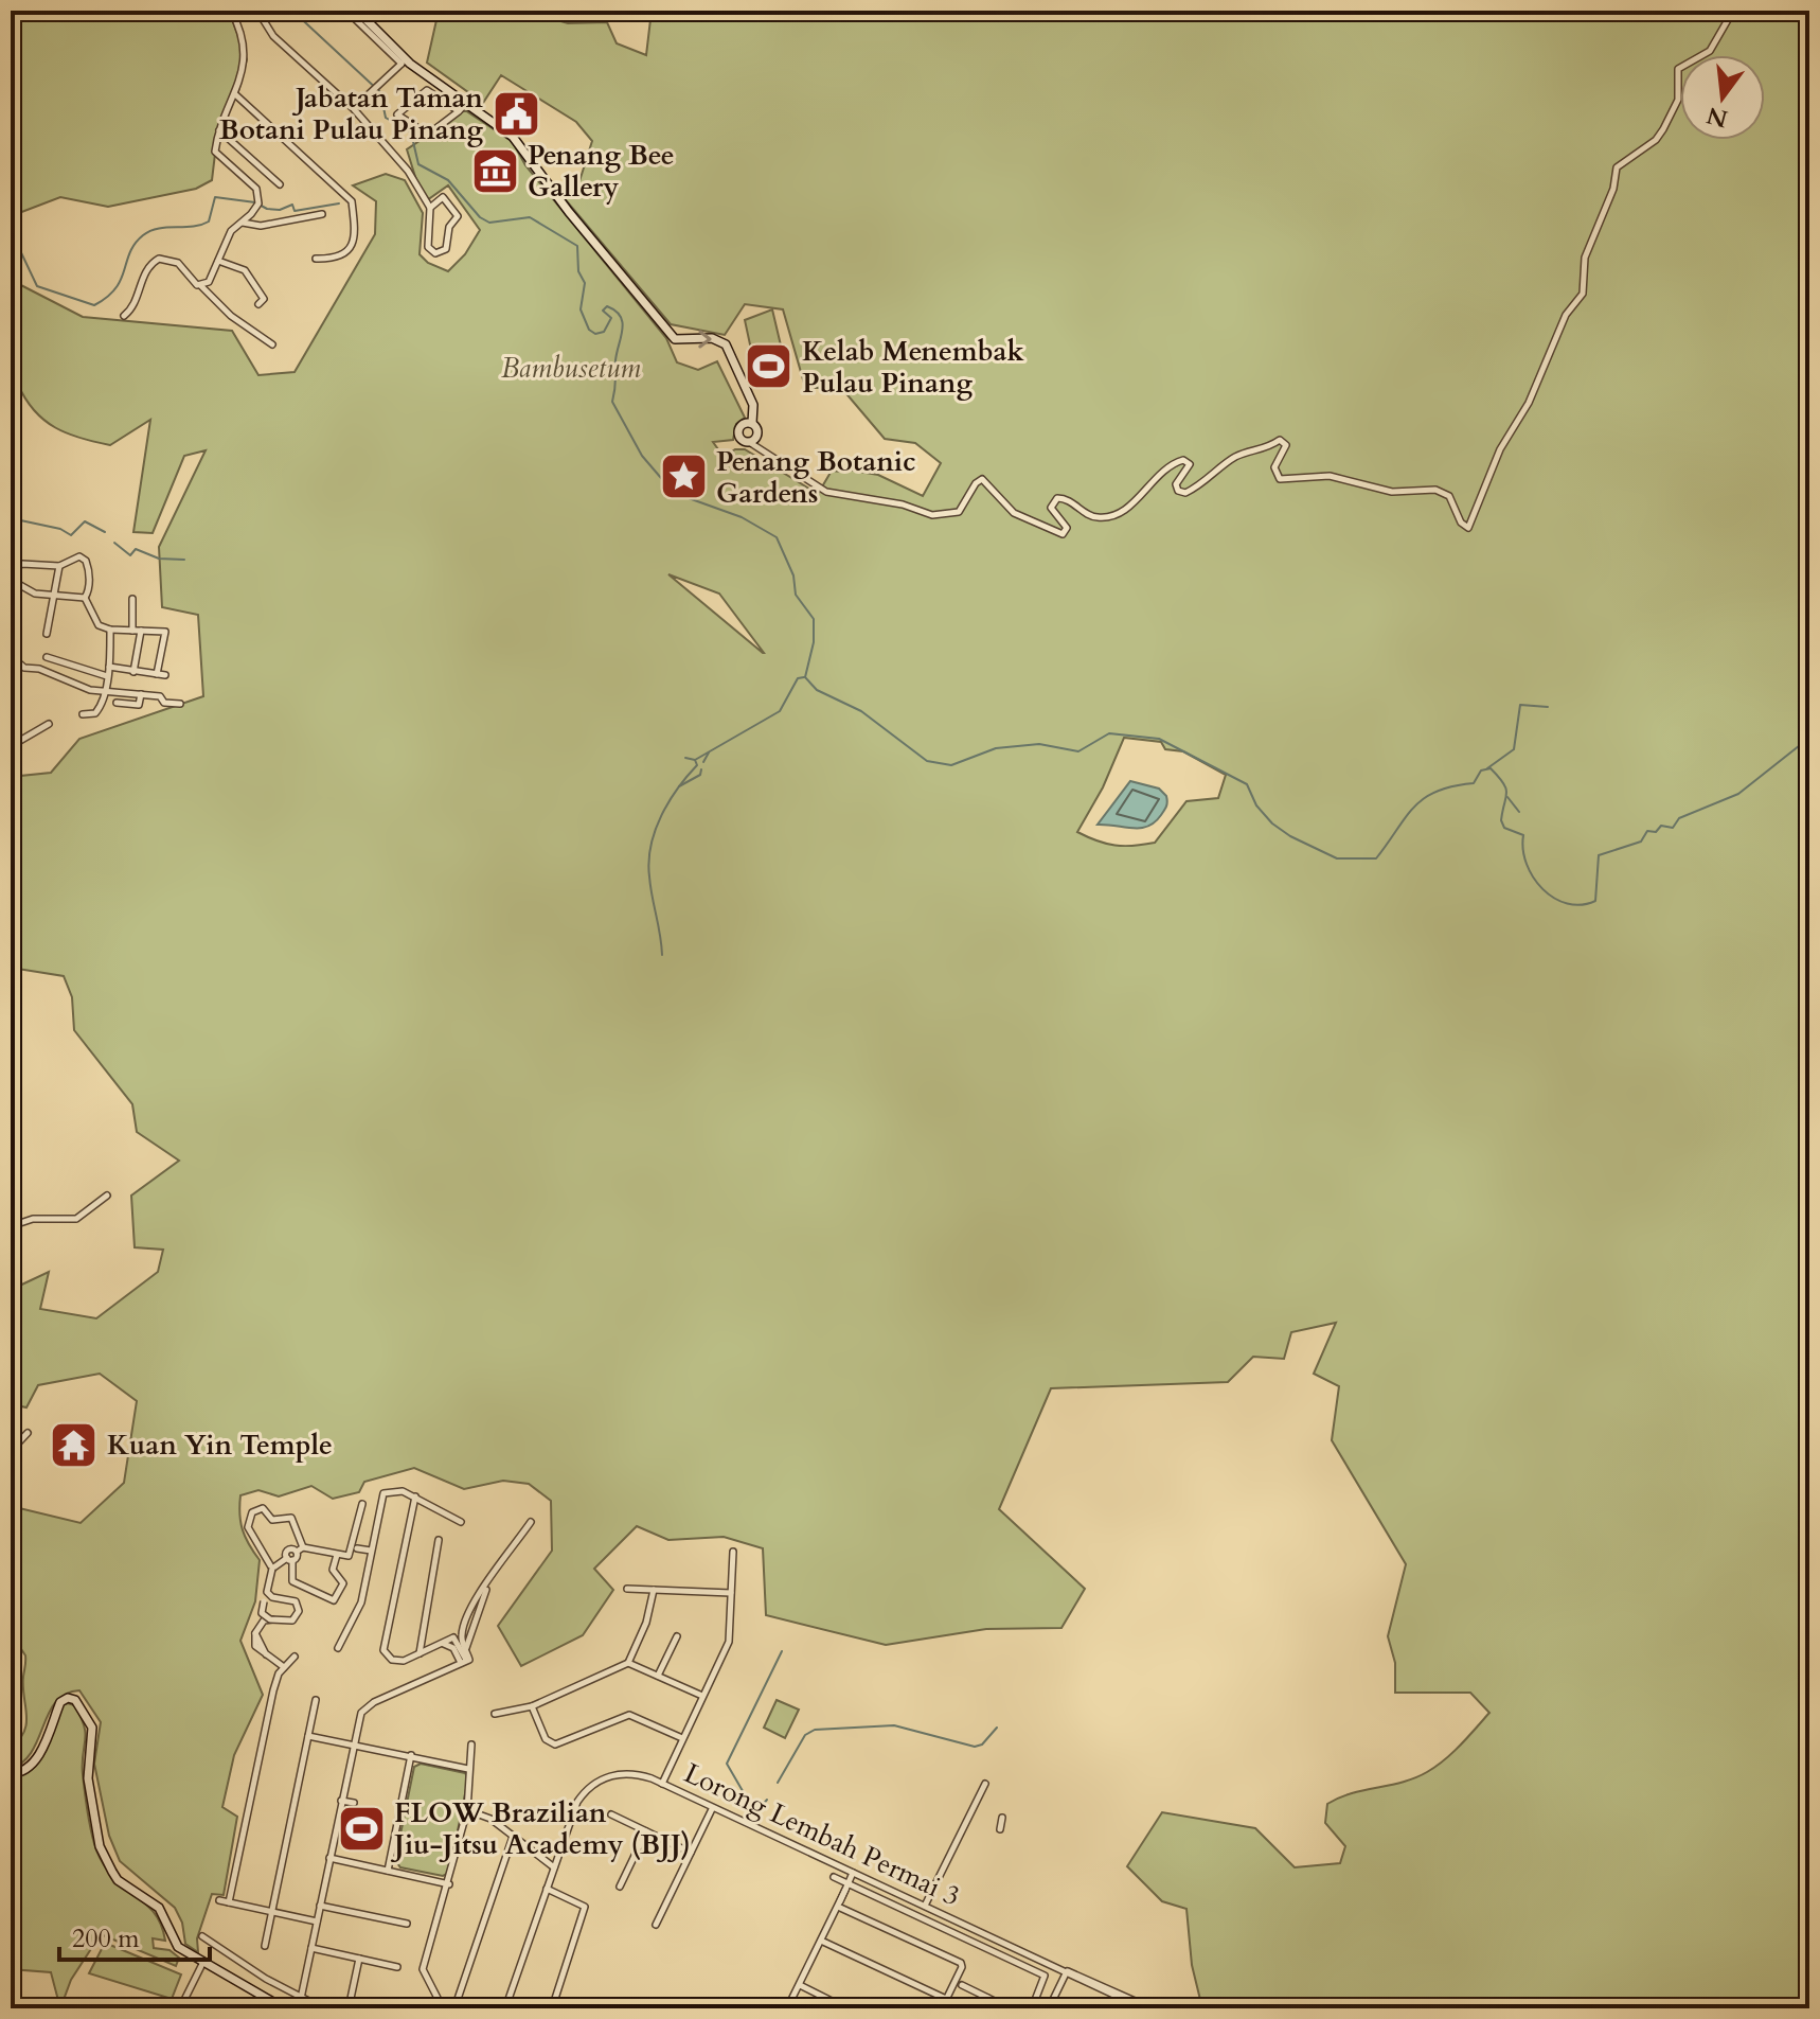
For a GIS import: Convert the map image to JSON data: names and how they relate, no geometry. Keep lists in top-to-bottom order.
{
  "streets": {
    "street": ["Lorong Lembah Permai 3"]
  },
  "parks": ["Bambusetum"],
  "places": {
    "public building": ["Jabatan Taman Botani Pulau Pinang"],
    "museum": ["Penang Bee Gallery"],
    "sports": ["Kelab Menembak Pulau Pinang", "FLOW Brazilian Jiu-Jitsu Academy (BJJ)"],
    "place": ["Penang Botanic Gardens"],
    "temple": ["Kuan Yin Temple"]
  },
  "scale_bar": "200 m",
  "north": "bottom"
}
